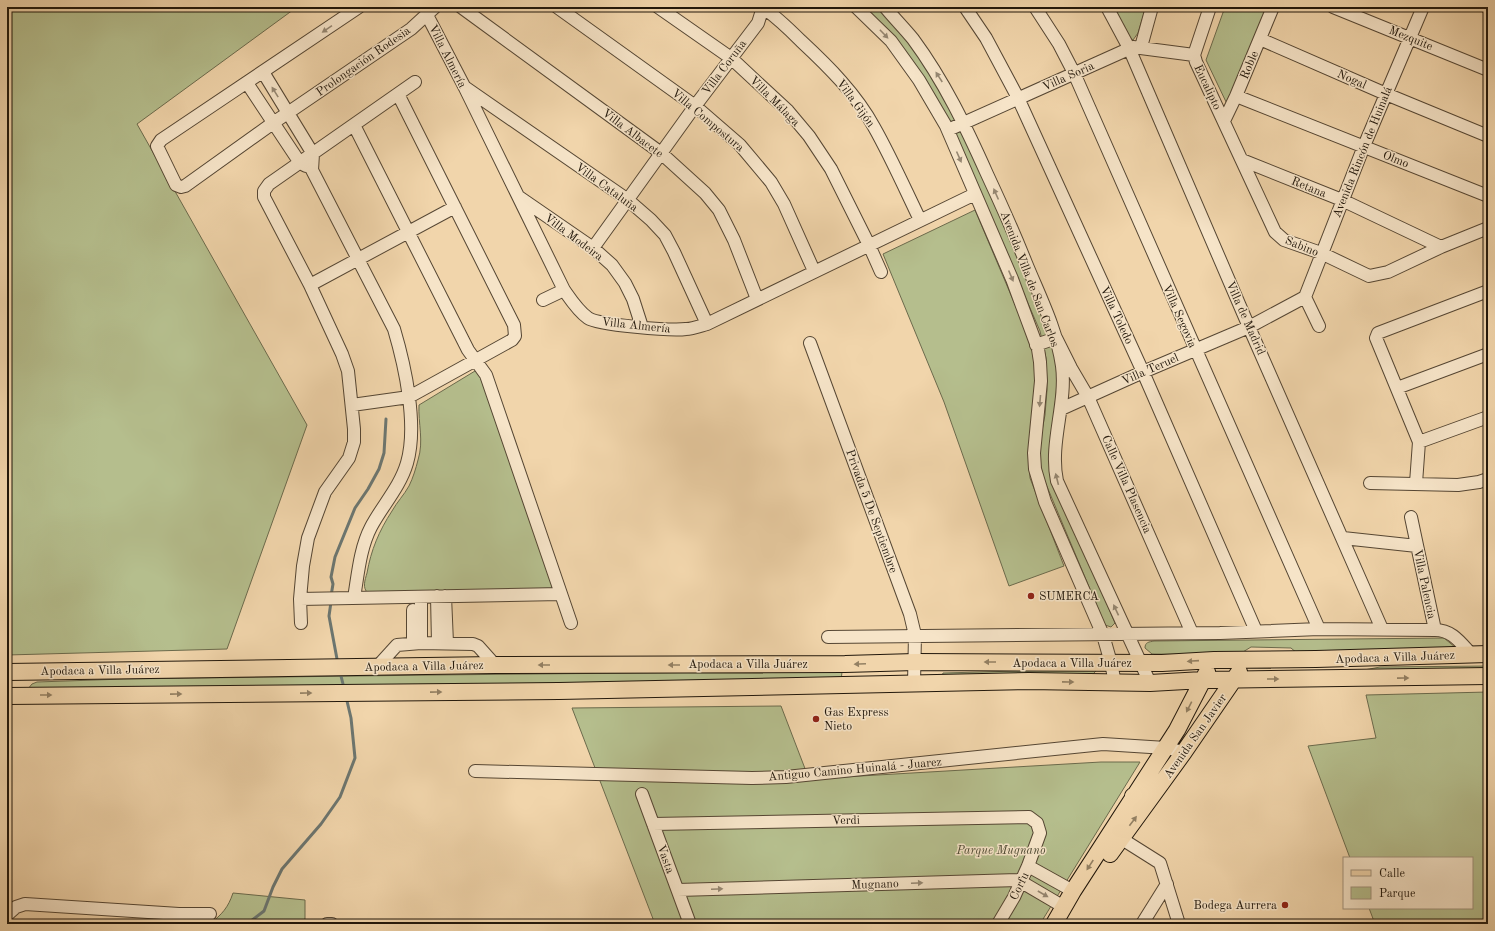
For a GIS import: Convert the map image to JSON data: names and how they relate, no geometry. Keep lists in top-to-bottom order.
{
  "streets": {
    "main road": ["Apodaca a Villa Juárez", "Avenida San Javier"],
    "street": [
      "Mezquite",
      "Villa Almería",
      "Prolongación Rodesia",
      "Roble",
      "Villa Coruña",
      "Villa Soria",
      "Nogal",
      "Eucalipto",
      "Villa Málaga",
      "Villa Gijón",
      "Villa Compostura",
      "Villa Albacete",
      "Avenida Rincón de Huinalá",
      "Olmo",
      "Villa Cataluña",
      "Retana",
      "Villa Modeira",
      "Sabino",
      "Avenida Villa de San Carlos",
      "Villa Toledo",
      "Villa Segovia",
      "Villa de Madrid",
      "Villa Teruel",
      "Calle Villa Plasencia",
      "Privada 5 De Septiembre",
      "Villa Palencia",
      "Antiguo Camino Huinalá - Juarez",
      "Verdi",
      "Vasta",
      "Mugnano",
      "Corfu"
    ]
  },
  "crossings": [
    ["Mezquite", "Avenida Rincón de Huinalá"],
    ["Villa Almería", "Prolongación Rodesia"],
    ["Villa Almería", "Villa Málaga"],
    ["Villa Almería", "Villa Gijón"],
    ["Villa Almería", "Villa Compostura"],
    ["Villa Almería", "Villa Albacete"],
    ["Villa Almería", "Villa Cataluña"],
    ["Villa Almería", "Villa Modeira"],
    ["Villa Almería", "Avenida Villa de San Carlos"],
    ["Roble", "Nogal"],
    ["Roble", "Eucalipto"],
    ["Roble", "Olmo"],
    ["Roble", "Sabino"],
    ["Villa Coruña", "Villa Málaga"],
    ["Villa Coruña", "Villa Gijón"],
    ["Villa Coruña", "Villa Compostura"],
    ["Villa Coruña", "Villa Albacete"],
    ["Villa Coruña", "Villa Cataluña"],
    ["Villa Coruña", "Villa Modeira"],
    ["Villa Soria", "Avenida Villa de San Carlos"],
    ["Villa Soria", "Villa Toledo"],
    ["Villa Soria", "Villa Segovia"],
    ["Villa Soria", "Villa de Madrid"],
    ["Nogal", "Avenida Rincón de Huinalá"],
    ["Eucalipto", "Sabino"],
    ["Avenida Rincón de Huinalá", "Olmo"],
    ["Avenida Rincón de Huinalá", "Retana"],
    ["Avenida Rincón de Huinalá", "Sabino"],
    ["Avenida Rincón de Huinalá", "Villa Teruel"],
    ["Retana", "Sabino"],
    ["Avenida Villa de San Carlos", "Villa Teruel"],
    ["Avenida Villa de San Carlos", "Calle Villa Plasencia"],
    ["Avenida Villa de San Carlos", "Apodaca a Villa Juárez"],
    ["Villa Toledo", "Villa Teruel"],
    ["Villa Segovia", "Villa Teruel"],
    ["Villa de Madrid", "Villa Teruel"],
    ["Villa Teruel", "Calle Villa Plasencia"],
    ["Privada 5 De Septiembre", "Apodaca a Villa Juárez"],
    ["Villa Palencia", "Apodaca a Villa Juárez"],
    ["Apodaca a Villa Juárez", "Avenida San Javier"],
    ["Avenida San Javier", "Antiguo Camino Huinalá - Juarez"],
    ["Verdi", "Vasta"],
    ["Verdi", "Corfu"],
    ["Vasta", "Mugnano"],
    ["Mugnano", "Corfu"]
  ],
  "one_way": ["Mugnano"],
  "parks": ["Parque Mugnano"],
  "places": ["SUMERCA", "Gas Express Nieto", "Bodega Aurrera"],
  "legend": ["Calle", "Parque"]
}
